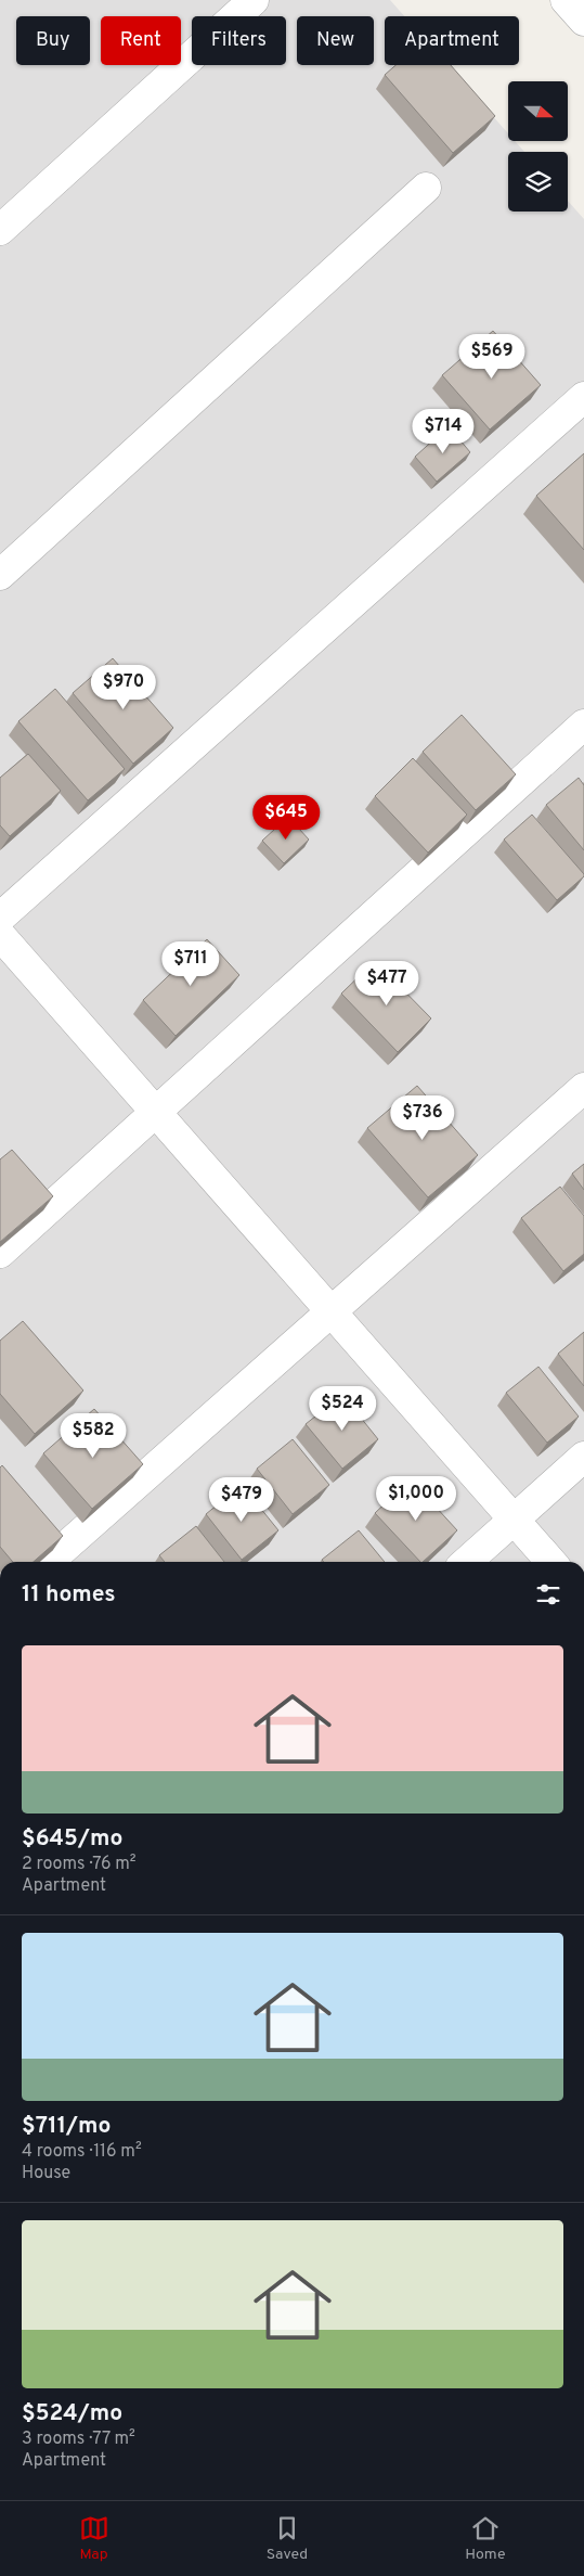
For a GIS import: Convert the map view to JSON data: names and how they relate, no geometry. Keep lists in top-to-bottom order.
{
  "north": "right",
  "page": {
    "chip": [
      "Buy",
      "Rent",
      "Filters",
      "New",
      "Apartment"
    ],
    "price": [
      "$569",
      "$714",
      "$970",
      "$645",
      "$711",
      "$477",
      "$736",
      "$524",
      "$582",
      "$1,000",
      "$479"
    ],
    "heading": "11 homes",
    "list": [
      {
        "name": "$645/mo",
        "note": "2 rooms · 76 m² · Apartment"
      },
      {
        "name": "$711/mo",
        "note": "4 rooms · 116 m² · House"
      },
      {
        "name": "$524/mo",
        "note": "3 rooms · 77 m² · Apartment"
      }
    ],
    "tabs": ["Map", "Saved", "Home"]
  }
}
